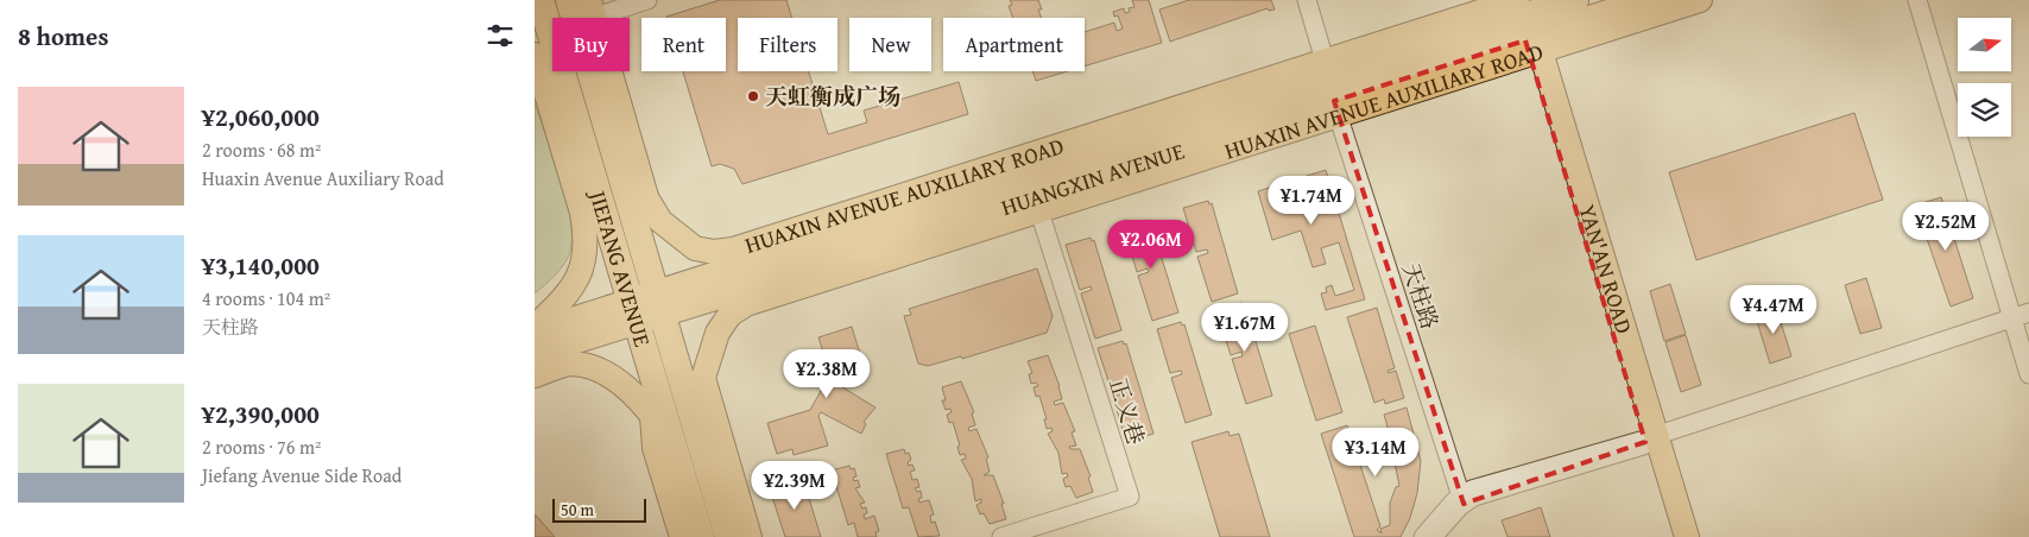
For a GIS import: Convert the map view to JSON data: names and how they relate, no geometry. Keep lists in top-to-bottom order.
{
  "streets": {
    "highway": ["HUANGXIN AVENUE", "JIEFANG AVENUE"],
    "main road": ["HUAXIN AVENUE AUXILIARY ROAD", "YAN'AN ROAD"],
    "street": ["天柱路", "正义巷"]
  },
  "crossings": [
    ["HUAXIN AVENUE AUXILIARY ROAD", "HUANGXIN AVENUE"],
    ["HUAXIN AVENUE AUXILIARY ROAD", "YAN'AN ROAD"],
    ["HUAXIN AVENUE AUXILIARY ROAD", "天柱路"],
    ["HUAXIN AVENUE AUXILIARY ROAD", "正义巷"],
    ["HUANGXIN AVENUE", "JIEFANG AVENUE"],
    ["HUANGXIN AVENUE", "YAN'AN ROAD"],
    ["HUANGXIN AVENUE", "天柱路"]
  ],
  "places": ["天虹衡成广场"],
  "scale_bar": "50 m",
  "north": "right",
  "page": {
    "heading": "8 homes",
    "chip": [
      "Buy",
      "Rent",
      "Filters",
      "New",
      "Apartment"
    ],
    "list": [
      {
        "name": "¥2,060,000",
        "note": "2 rooms · 68 m² · Huaxin Avenue Auxiliary Road"
      },
      {
        "name": "¥3,140,000",
        "note": "4 rooms · 104 m² · 天柱路"
      },
      {
        "name": "¥2,390,000",
        "note": "2 rooms · 76 m² · Jiefang Avenue Side Road"
      }
    ],
    "price": [
      "¥1.74M",
      "¥2.52M",
      "¥2.06M",
      "¥4.47M",
      "¥1.67M",
      "¥2.38M",
      "¥3.14M",
      "¥2.39M"
    ],
    "scale": "50 m"
  }
}
